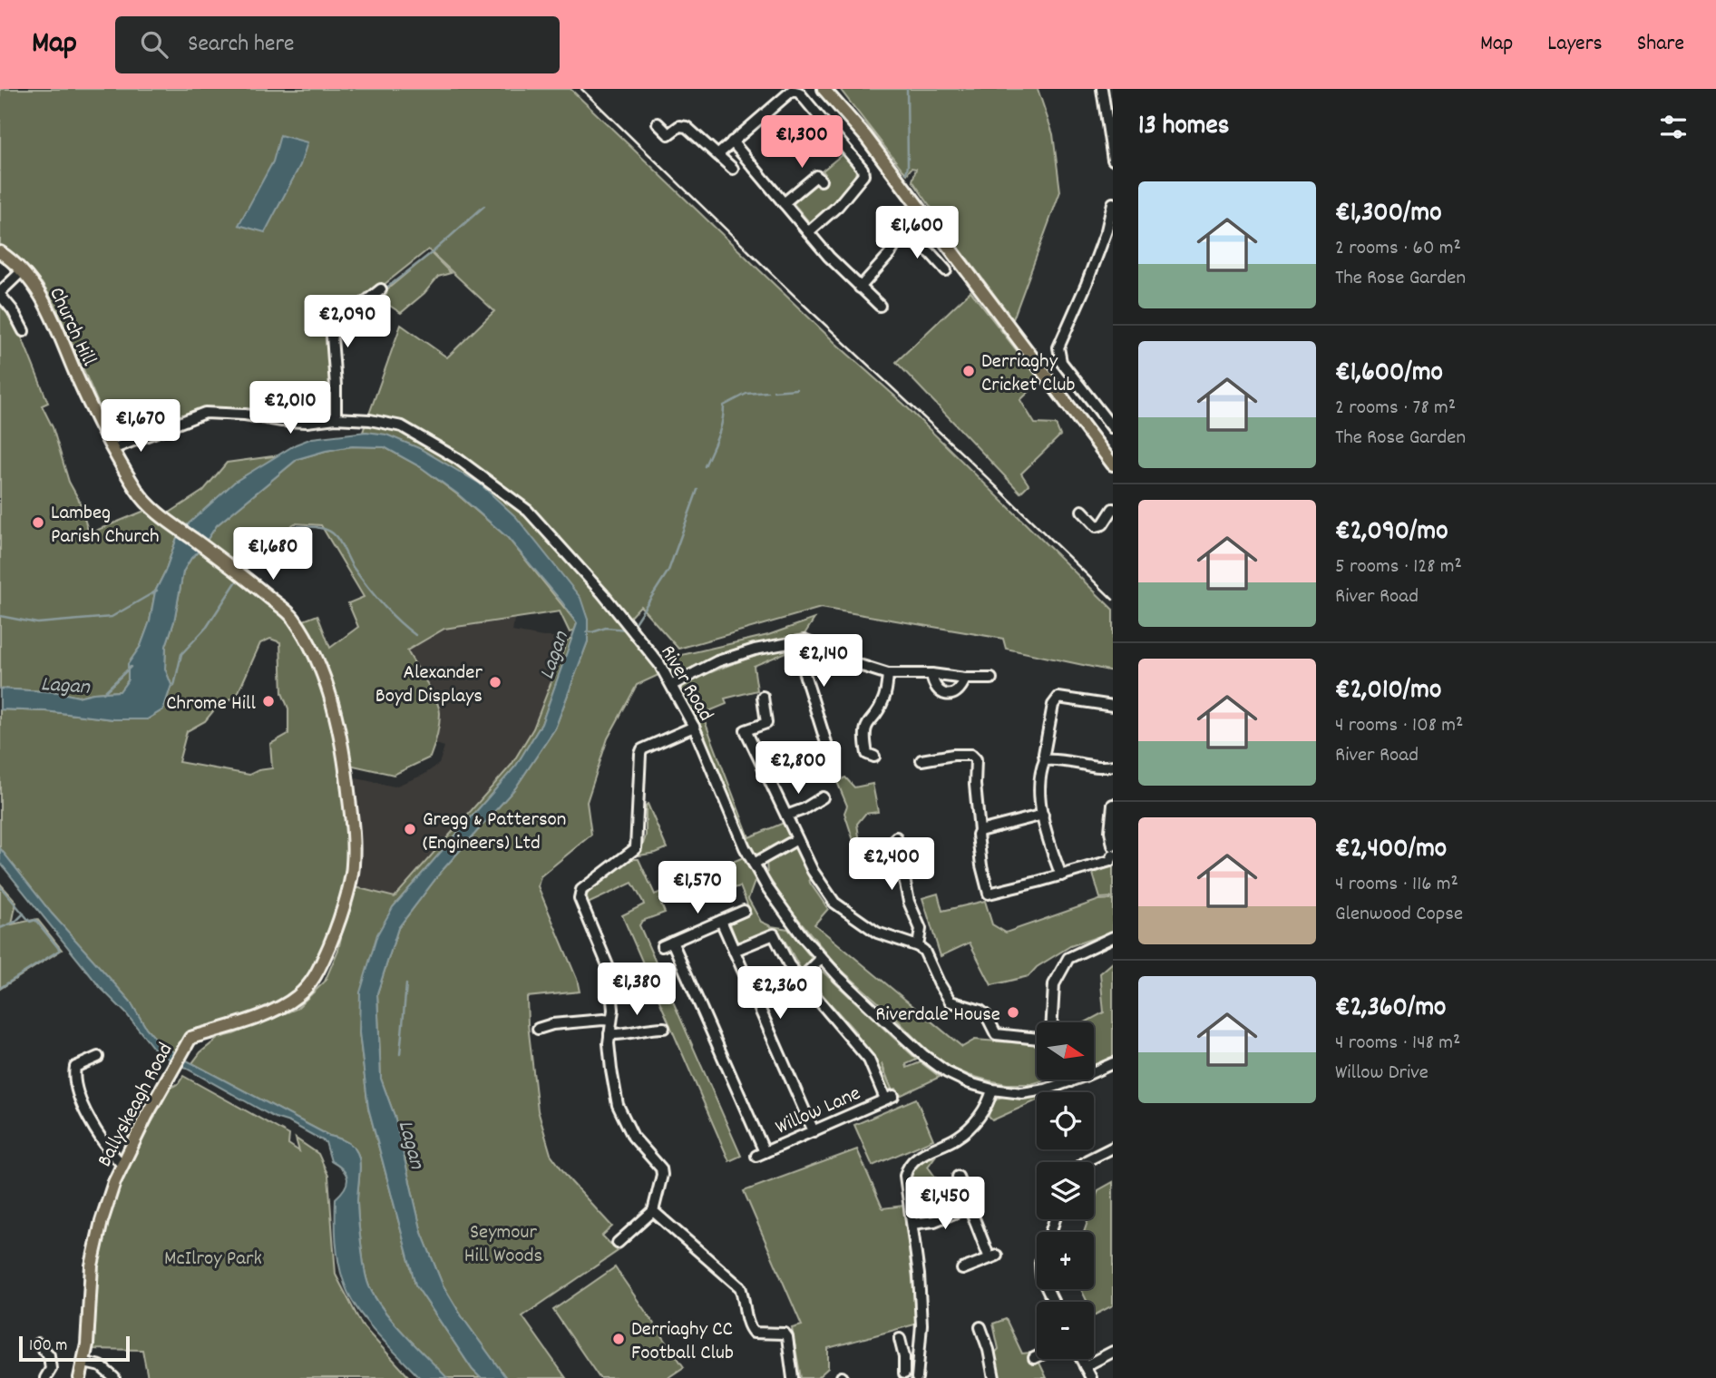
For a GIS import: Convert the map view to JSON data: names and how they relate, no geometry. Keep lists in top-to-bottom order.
{
  "streets": {
    "main road": ["Church Hill", "Ballyskeagh Road"],
    "street": ["River Road", "Willow Lane"]
  },
  "crossings": [
    ["Church Hill", "River Road"],
    ["Church Hill", "Ballyskeagh Road"]
  ],
  "water": ["Lagan"],
  "parks": ["Seymour Hill Woods", "McIlroy Park"],
  "places": [
    "Derriaghy Cricket Club",
    "Lambeg Parish Church",
    "Alexander Boyd Displays",
    "Chrome Hill",
    "Gregg & Patterson (Engineers) Ltd",
    "Riverdale House",
    "Derriaghy CC Football Club"
  ],
  "scale_bar": "100 m",
  "north": "right",
  "page": {
    "header": "Map",
    "search": "Search here",
    "nav": ["Map", "Layers", "Share"],
    "heading": "13 homes",
    "price": [
      "€1,300",
      "€1,600",
      "€2,090",
      "€2,010",
      "€1,670",
      "€1,680",
      "€2,140",
      "€2,800",
      "€2,400",
      "€1,570",
      "€1,380",
      "€2,360",
      "€1,450"
    ],
    "list": [
      {
        "name": "€1,300/mo",
        "note": "2 rooms · 60 m² · The Rose Garden"
      },
      {
        "name": "€1,600/mo",
        "note": "2 rooms · 78 m² · The Rose Garden"
      },
      {
        "name": "€2,090/mo",
        "note": "5 rooms · 128 m² · River Road"
      },
      {
        "name": "€2,010/mo",
        "note": "4 rooms · 108 m² · River Road"
      },
      {
        "name": "€2,400/mo",
        "note": "4 rooms · 116 m² · Glenwood Copse"
      },
      {
        "name": "€2,360/mo",
        "note": "4 rooms · 148 m² · Willow Drive"
      }
    ],
    "map_buttons": ["+", "−"],
    "scale": "100 m"
  }
}
